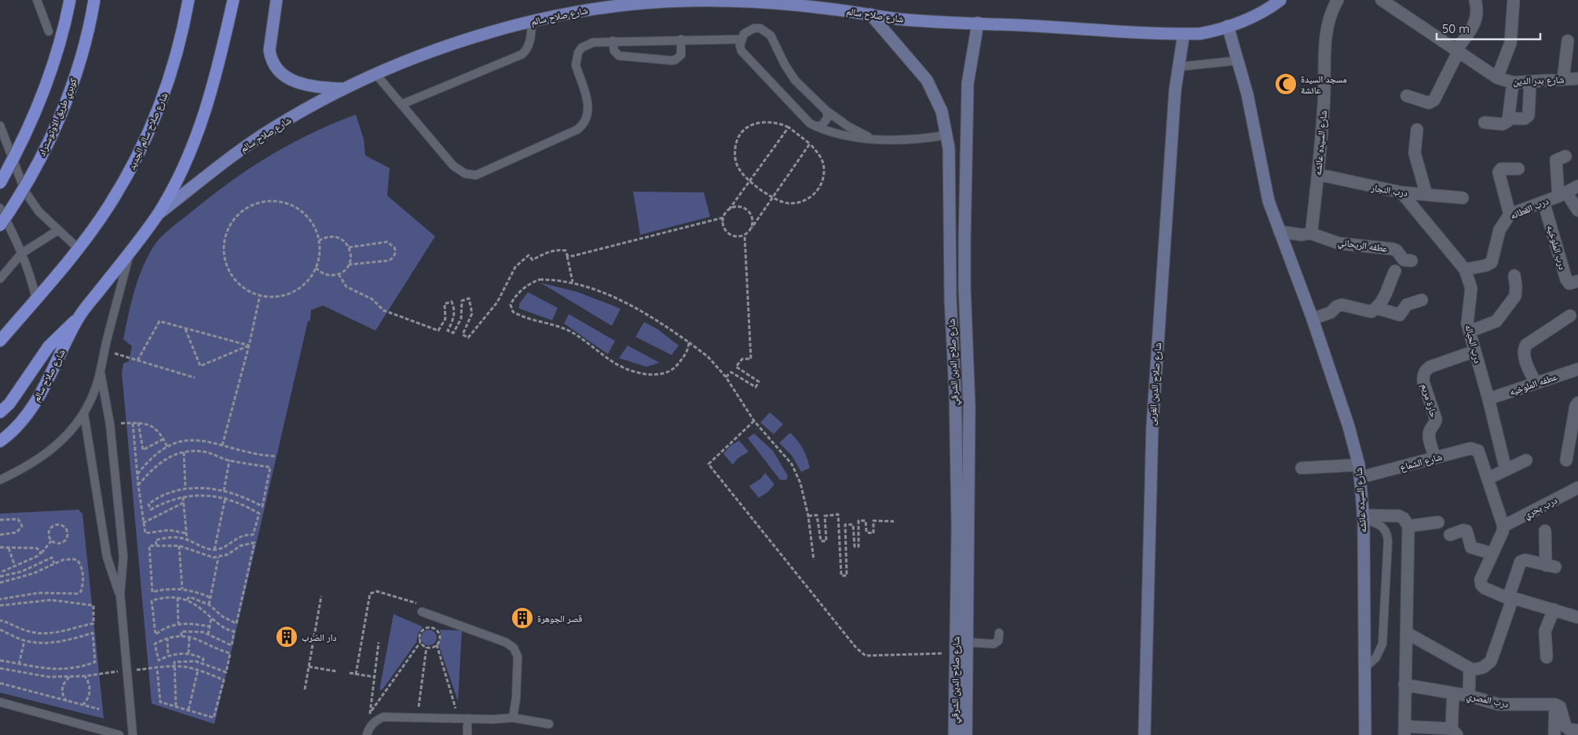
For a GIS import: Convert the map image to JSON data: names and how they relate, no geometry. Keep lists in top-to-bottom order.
{
  "streets": {
    "highway": ["شارع صلاح سالم", "كوبري طريق الاوتوستراد", "شارع صلاح سالم الجديد"],
    "main road": ["شارع السيده عائشه", "شارع صلاح الدين الشرقي", "شارع صلاح الدين الغربى"],
    "street": [
      "شارع بدر الدين",
      "درب النجار",
      "درب القطانه",
      "عطفه الريحاني",
      "درب الملوخيه",
      "درب الحباله",
      "عطفه الملوخيه",
      "حارة مريم",
      "شارع الشماع",
      "درب بحري",
      "درب المصري"
    ]
  },
  "crossings": [
    ["شارع صلاح سالم", "شارع السيده عائشه"],
    ["شارع صلاح سالم", "شارع صلاح الدين الشرقي"],
    ["شارع صلاح سالم", "شارع صلاح الدين الغربى"],
    ["شارع السيده عائشه", "درب النجار"],
    ["شارع السيده عائشه", "عطفه الريحاني"],
    ["شارع السيده عائشه", "شارع الشماع"],
    ["درب النجار", "درب الحباله"],
    ["درب القطانه", "درب الملوخيه"],
    ["درب القطانه", "درب الحباله"],
    ["درب الحباله", "عطفه الملوخيه"],
    ["درب الحباله", "حارة مريم"],
    ["حارة مريم", "شارع الشماع"]
  ],
  "places": {
    "mosque": ["مسجد السيدة عائشة"],
    "building": ["قصر الجوهرة", "دار الضرب"]
  },
  "scale_bar": "50 m"
}
